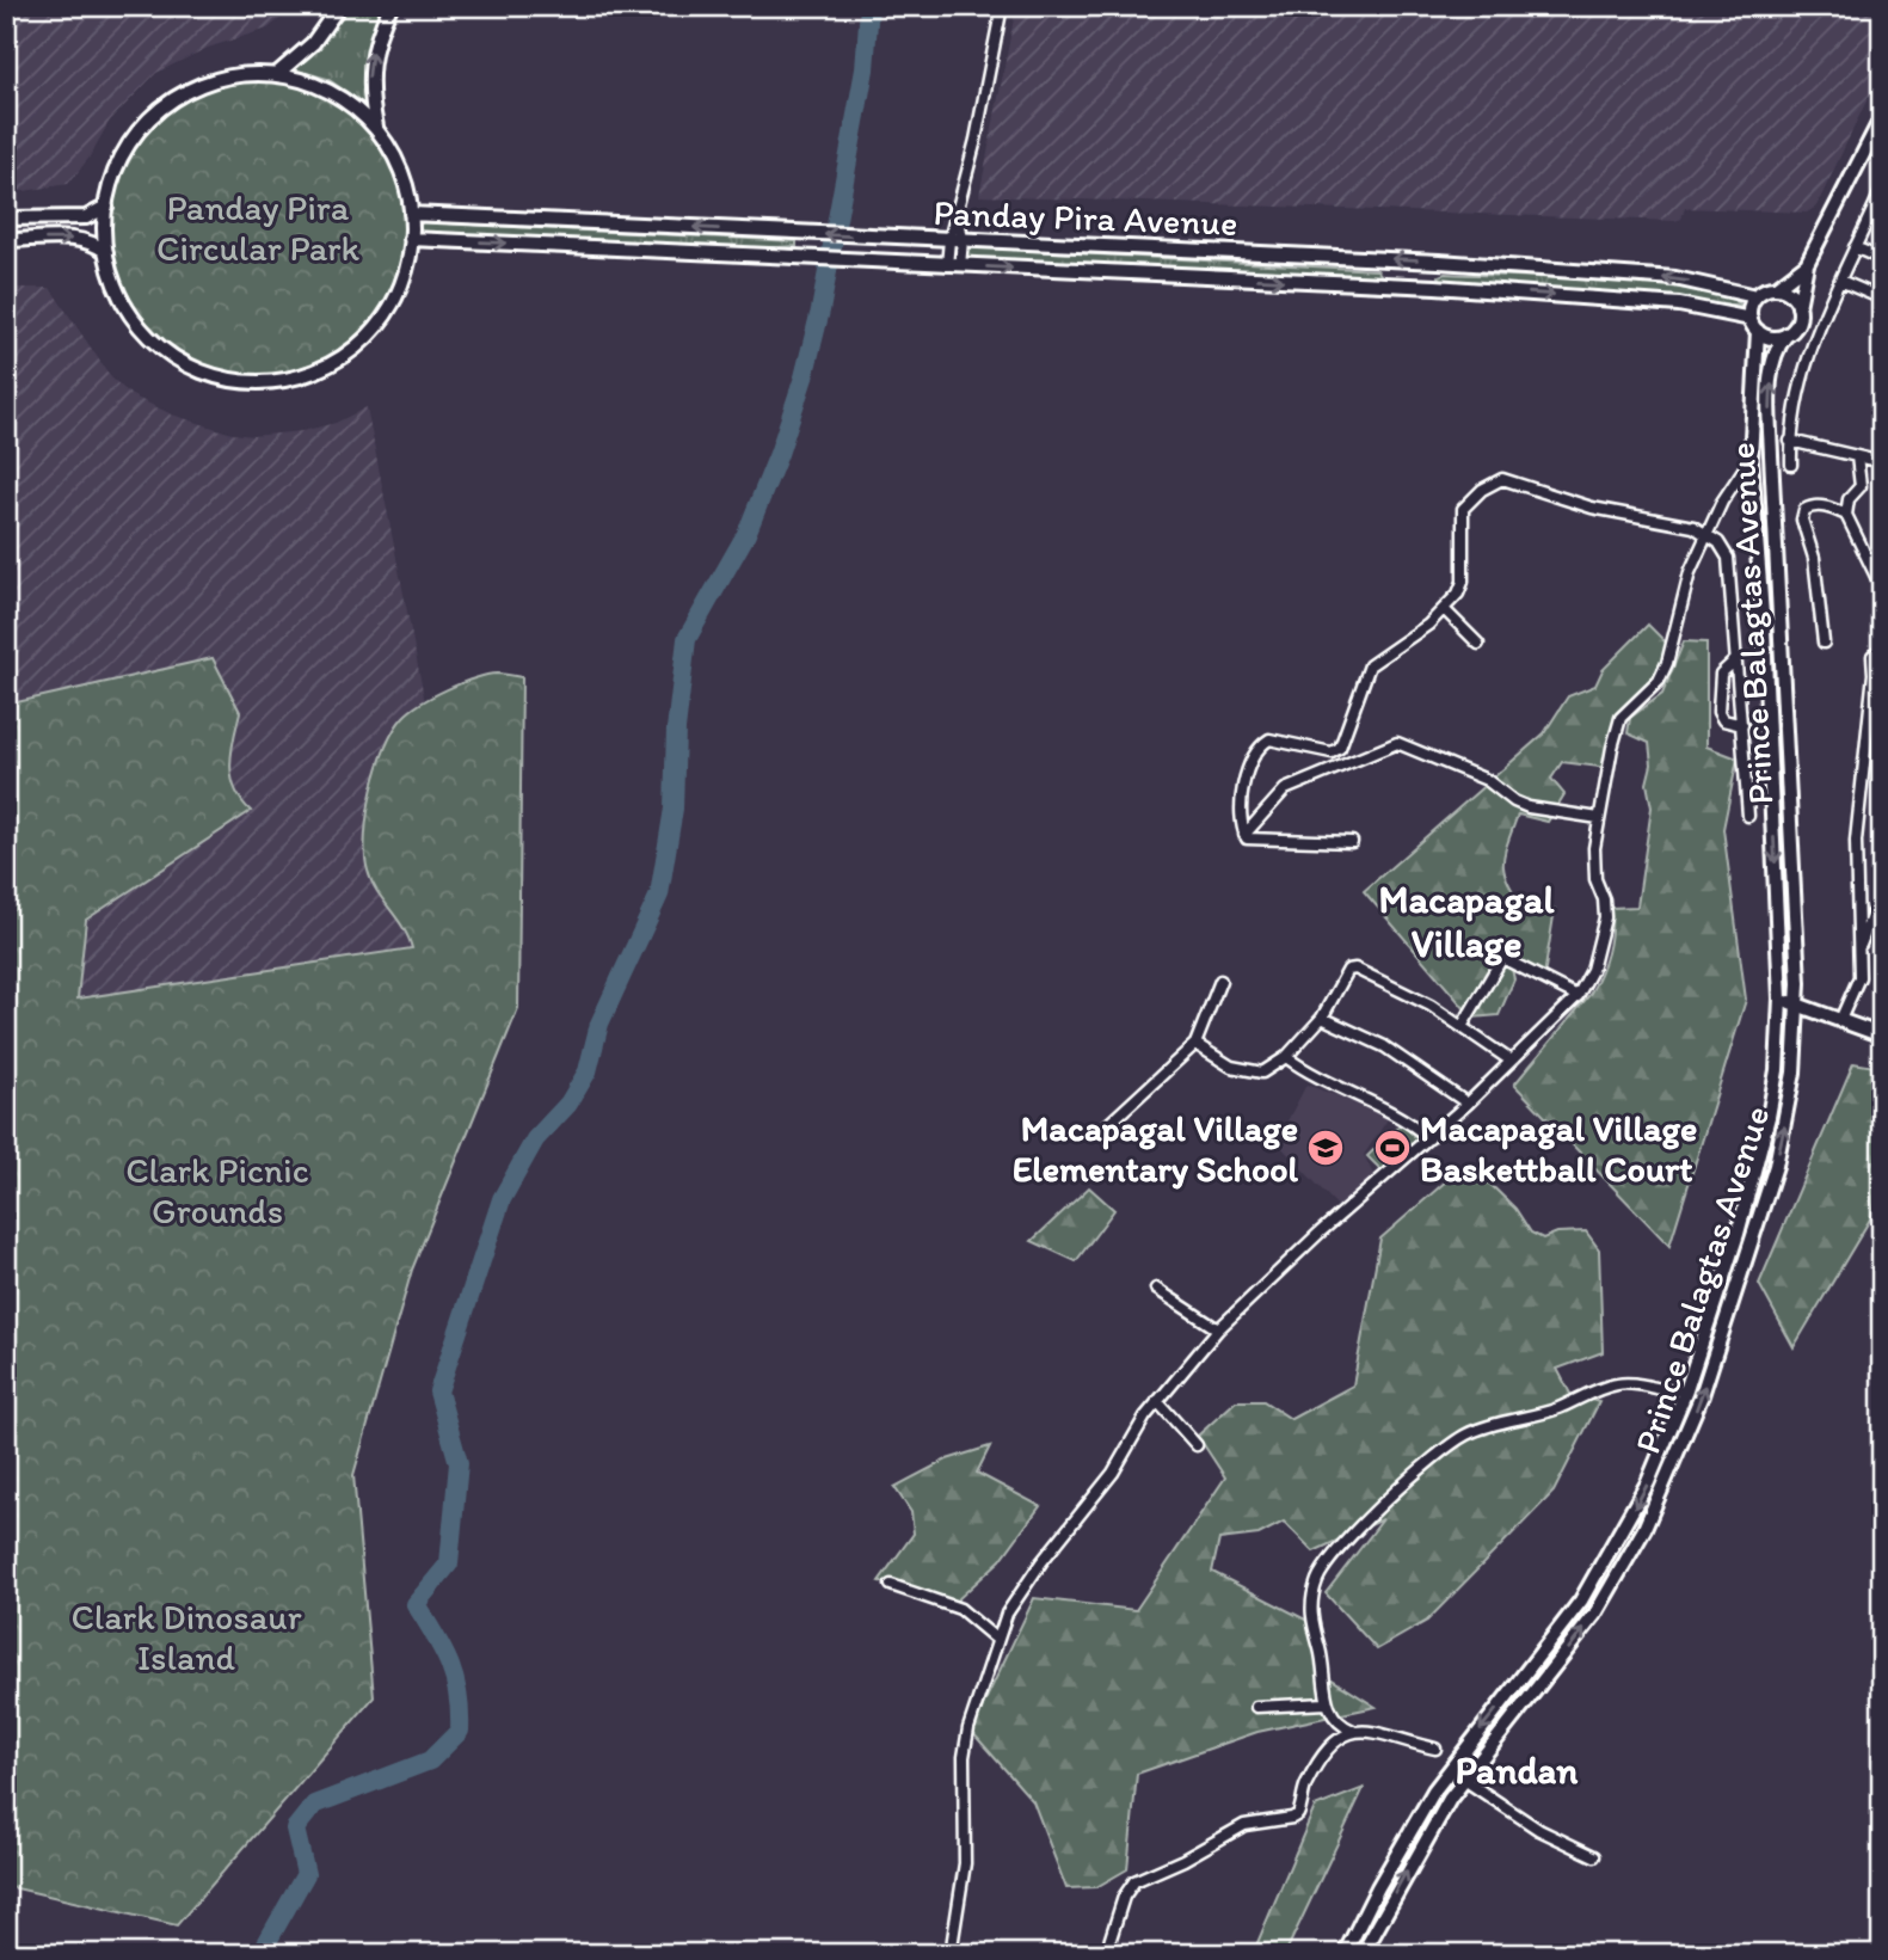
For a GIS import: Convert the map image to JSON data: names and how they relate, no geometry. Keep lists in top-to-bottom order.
{
  "streets": {
    "main road": ["Panday Pira Avenue", "Prince Balagtas Avenue"]
  },
  "crossings": [
    ["Panday Pira Avenue", "Prince Balagtas Avenue"]
  ],
  "districts": ["Macapagal Village", "Pandan"],
  "parks": ["Panday Pira Circular Park", "Clark Picnic Grounds", "Clark Dinosaur Island"],
  "places": {
    "school or university": ["Macapagal Village Elementary School"],
    "sports": ["Macapagal Village Baskettball Court"]
  }
}
